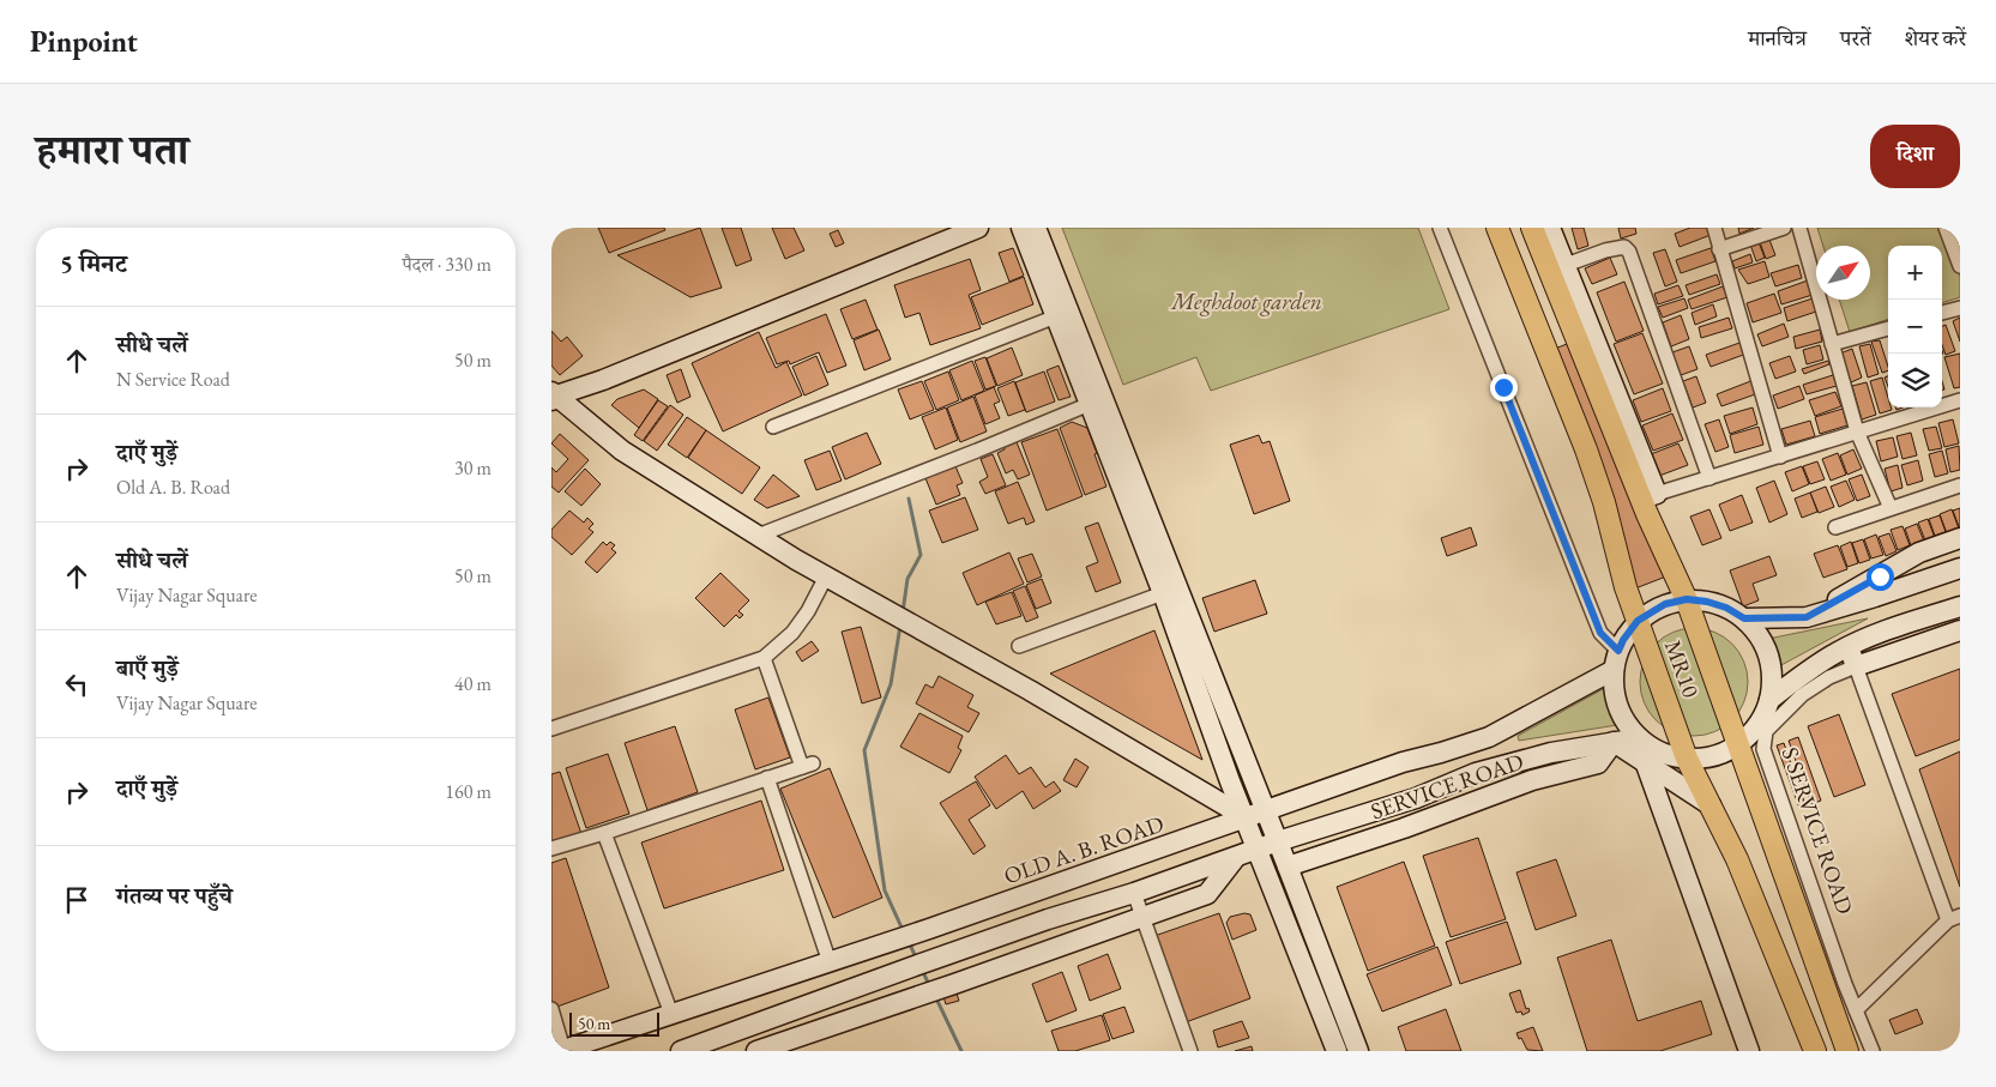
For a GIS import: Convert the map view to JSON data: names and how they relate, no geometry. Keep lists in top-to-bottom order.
{
  "streets": {
    "main road": ["MR10"],
    "street": ["SERVICE ROAD", "S SERVICE ROAD", "OLD A. B. ROAD"]
  },
  "parks": ["Meghdoot garden"],
  "scale_bar": "50 m",
  "north": "top right",
  "page": {
    "header": "Pinpoint",
    "nav": ["मानचित्र", "परतें", "शेयर करें"],
    "title": "हमारा पता",
    "buttons": "दिशा",
    "heading": ["5 मिनट", "पैदल · 330 m"],
    "map_buttons": ["+", "−"],
    "list": [
      ["सीधे चलें", "N Service Road", "50 m"],
      ["दाएँ मुड़ें", "Old A. B. Road", "30 m"],
      ["सीधे चलें", "Vijay Nagar Square", "50 m"],
      ["बाएँ मुड़ें", "Vijay Nagar Square", "40 m"],
      ["दाएँ मुड़ें", "160 m"],
      "गंतव्य पर पहुँचे"
    ],
    "scale": "50 m"
  }
}
